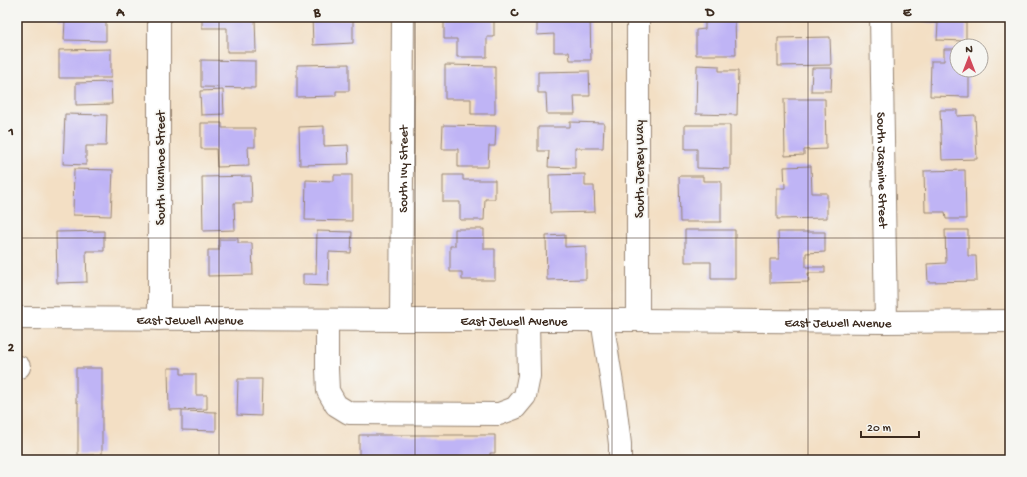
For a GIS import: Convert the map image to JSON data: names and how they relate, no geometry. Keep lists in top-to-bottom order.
{
  "streets": {
    "street": [
      "South Ivanhoe Street",
      "South Ivy Street",
      "South Jersey Way",
      "South Jasmine Street",
      "East Jewell Avenue"
    ]
  },
  "crossings": [
    ["South Ivanhoe Street", "East Jewell Avenue"],
    ["South Ivy Street", "East Jewell Avenue"],
    ["South Jersey Way", "East Jewell Avenue"],
    ["South Jasmine Street", "East Jewell Avenue"]
  ],
  "scale_bar": "20 m",
  "north": "top",
  "grid": {
    "columns": [
      "A",
      "B",
      "C",
      "D",
      "E"
    ],
    "rows": ["1", "2"]
  }
}
